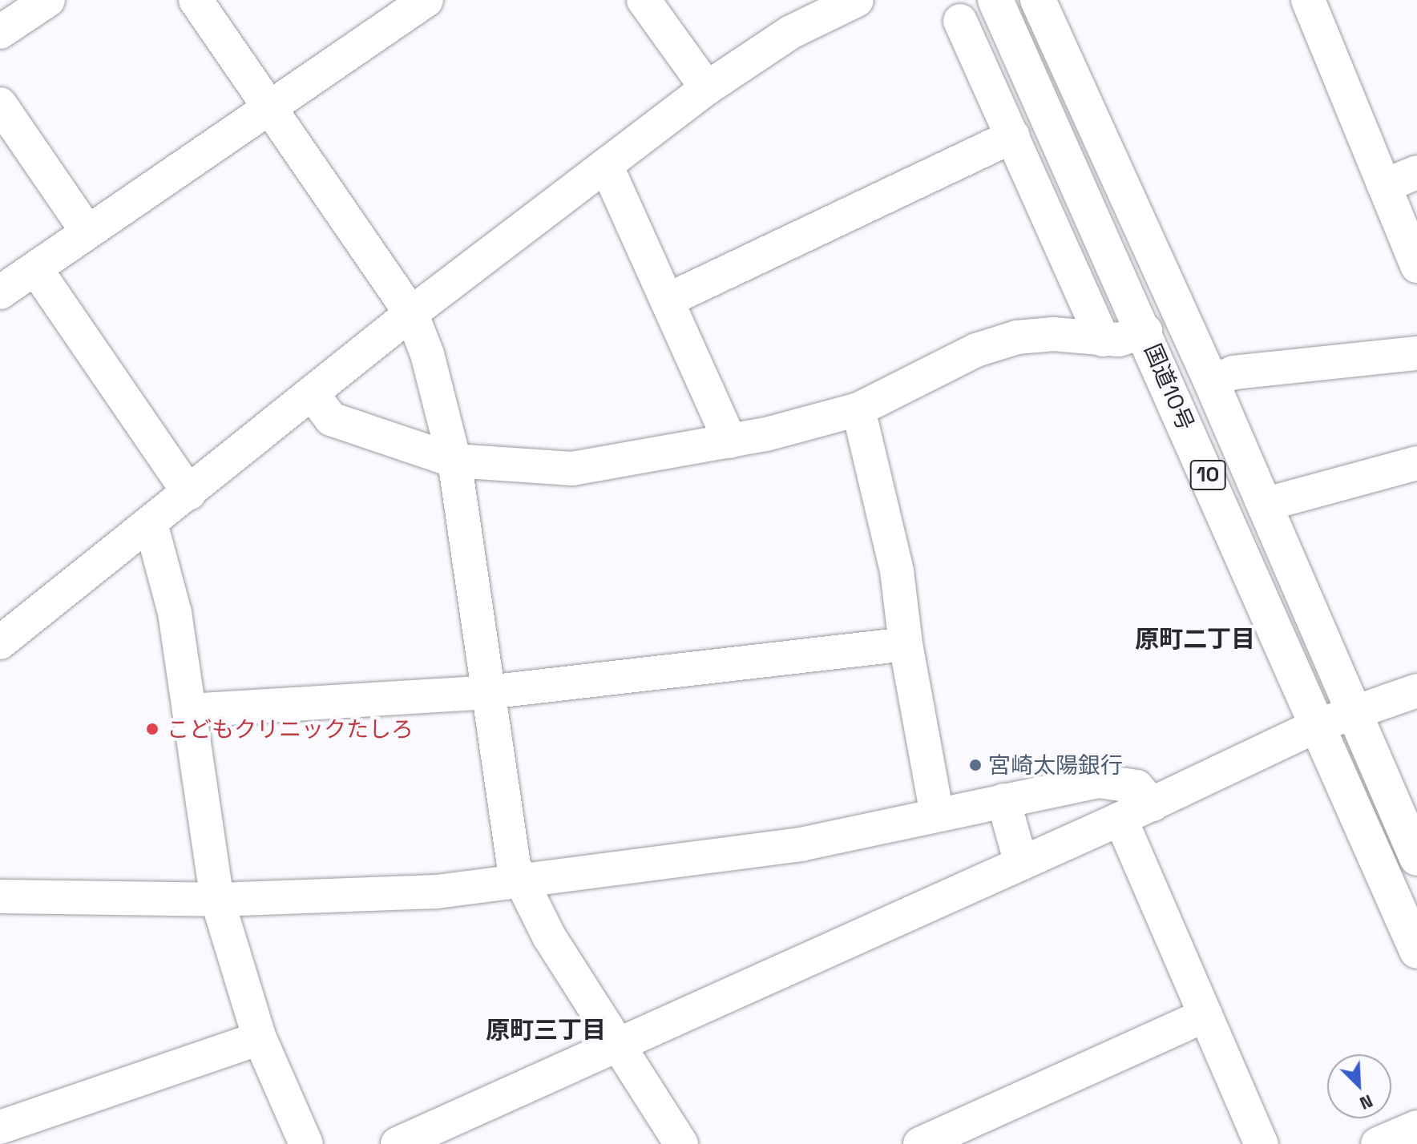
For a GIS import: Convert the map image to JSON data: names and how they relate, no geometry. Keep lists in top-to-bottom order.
{
  "streets": {
    "highway": ["国道10号", "10"]
  },
  "districts": ["原町二丁目", "原町三丁目"],
  "places": ["こどもクリニックたしろ", "宮崎太陽銀行"],
  "north": "bottom right"
}
